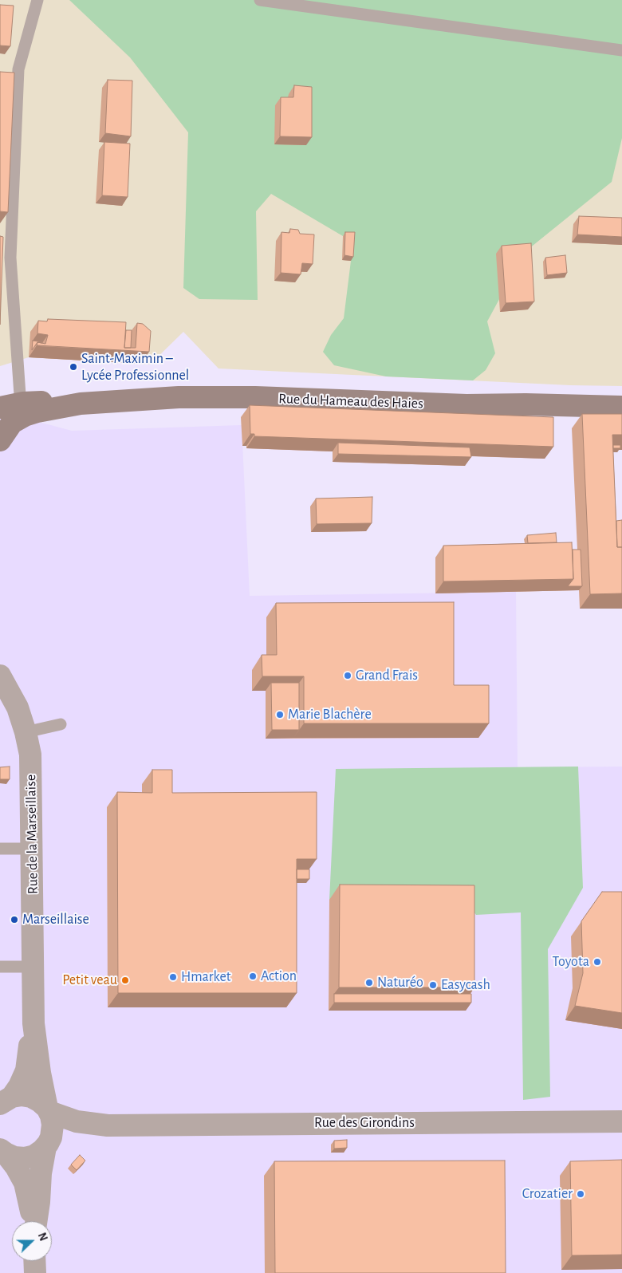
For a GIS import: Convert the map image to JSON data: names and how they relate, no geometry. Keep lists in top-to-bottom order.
{
  "streets": {
    "street": ["Rue du Hameau des Haies", "Rue de la Marseillaise", "Rue des Girondins"]
  },
  "crossings": [
    ["Rue de la Marseillaise", "Rue des Girondins"]
  ],
  "places": [
    "Saint-Maximin – Lycée Professionnel",
    "Grand Frais",
    "Marie Blachère",
    "Marseillaise",
    "Toyota",
    "Action",
    "Hmarket",
    "Petit veau",
    "Naturéo",
    "Easycash",
    "Crozatier"
  ],
  "north": "right"
}
